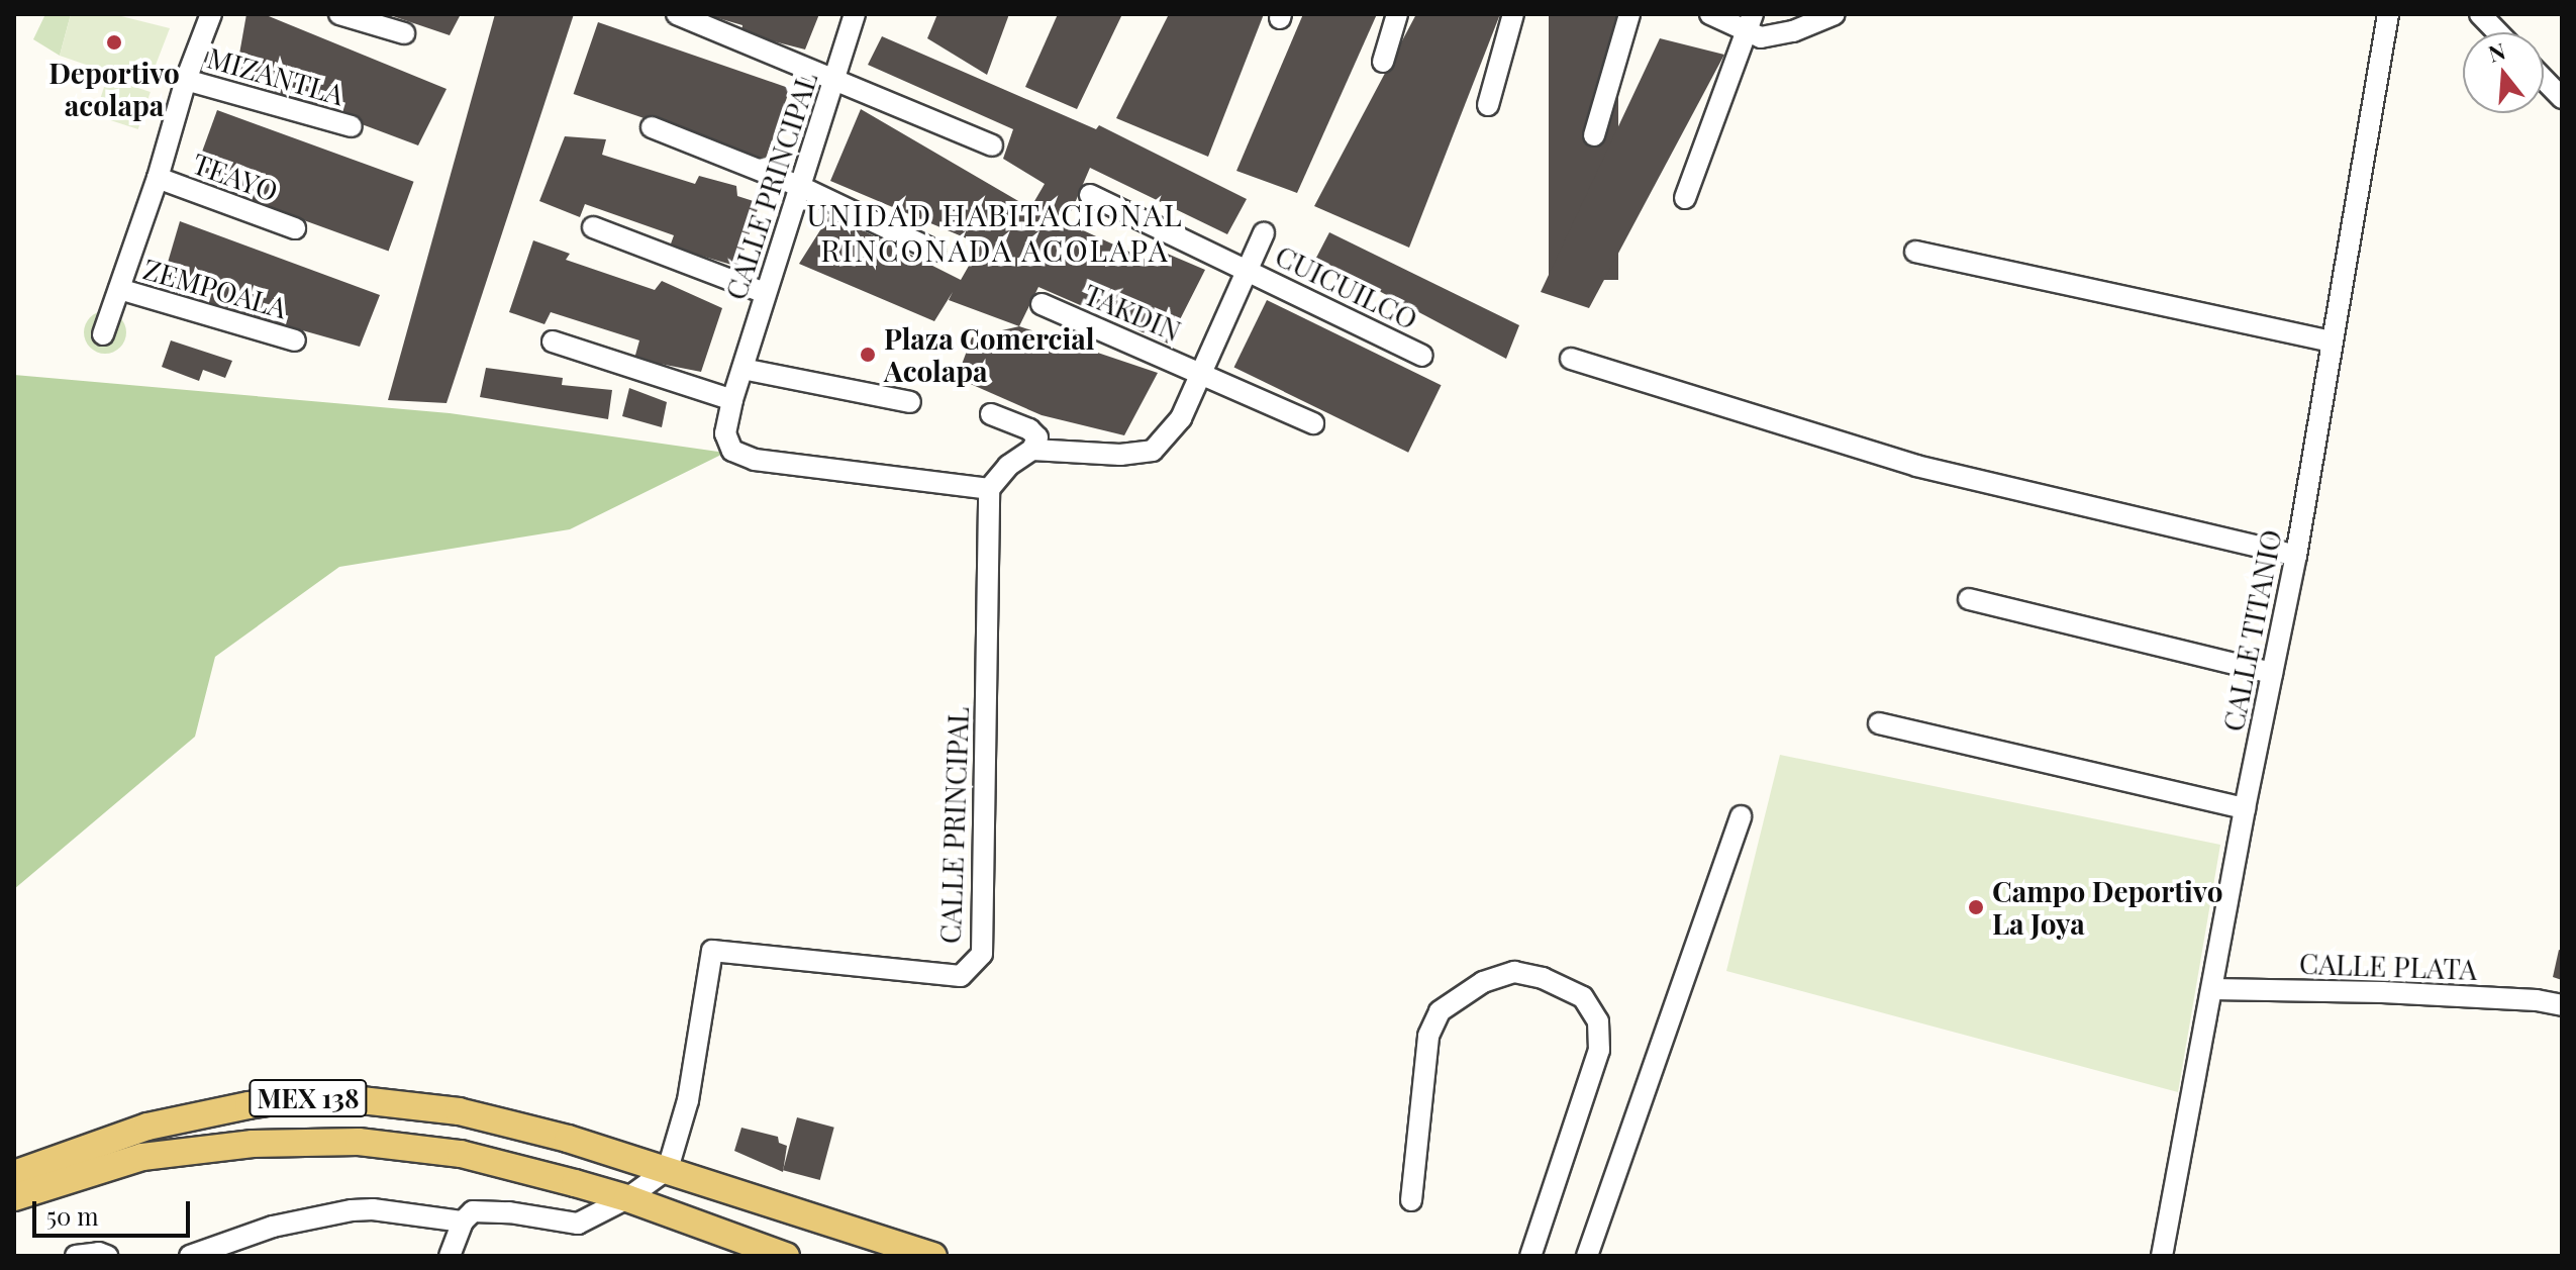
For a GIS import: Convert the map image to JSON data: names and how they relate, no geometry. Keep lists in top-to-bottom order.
{
  "streets": {
    "main road": ["MEX 138"],
    "street": [
      "MIZANTLA",
      "TEAYO",
      "CALLE PRINCIPAL",
      "CUICUILCO",
      "ZEMPOALA",
      "TAKDIN",
      "CALLE TITANIO",
      "CALLE PLATA"
    ]
  },
  "crossings": [
    ["CALLE PRINCIPAL", "MEX 138"],
    ["CALLE TITANIO", "CALLE PLATA"]
  ],
  "districts": ["UNIDAD HABITACIONAL RINCONADA ACOLAPA"],
  "places": ["Deportivo acolapa", "Plaza Comercial Acolapa", "Campo Deportivo La Joya"],
  "scale_bar": "50 m",
  "north": "top"
}
